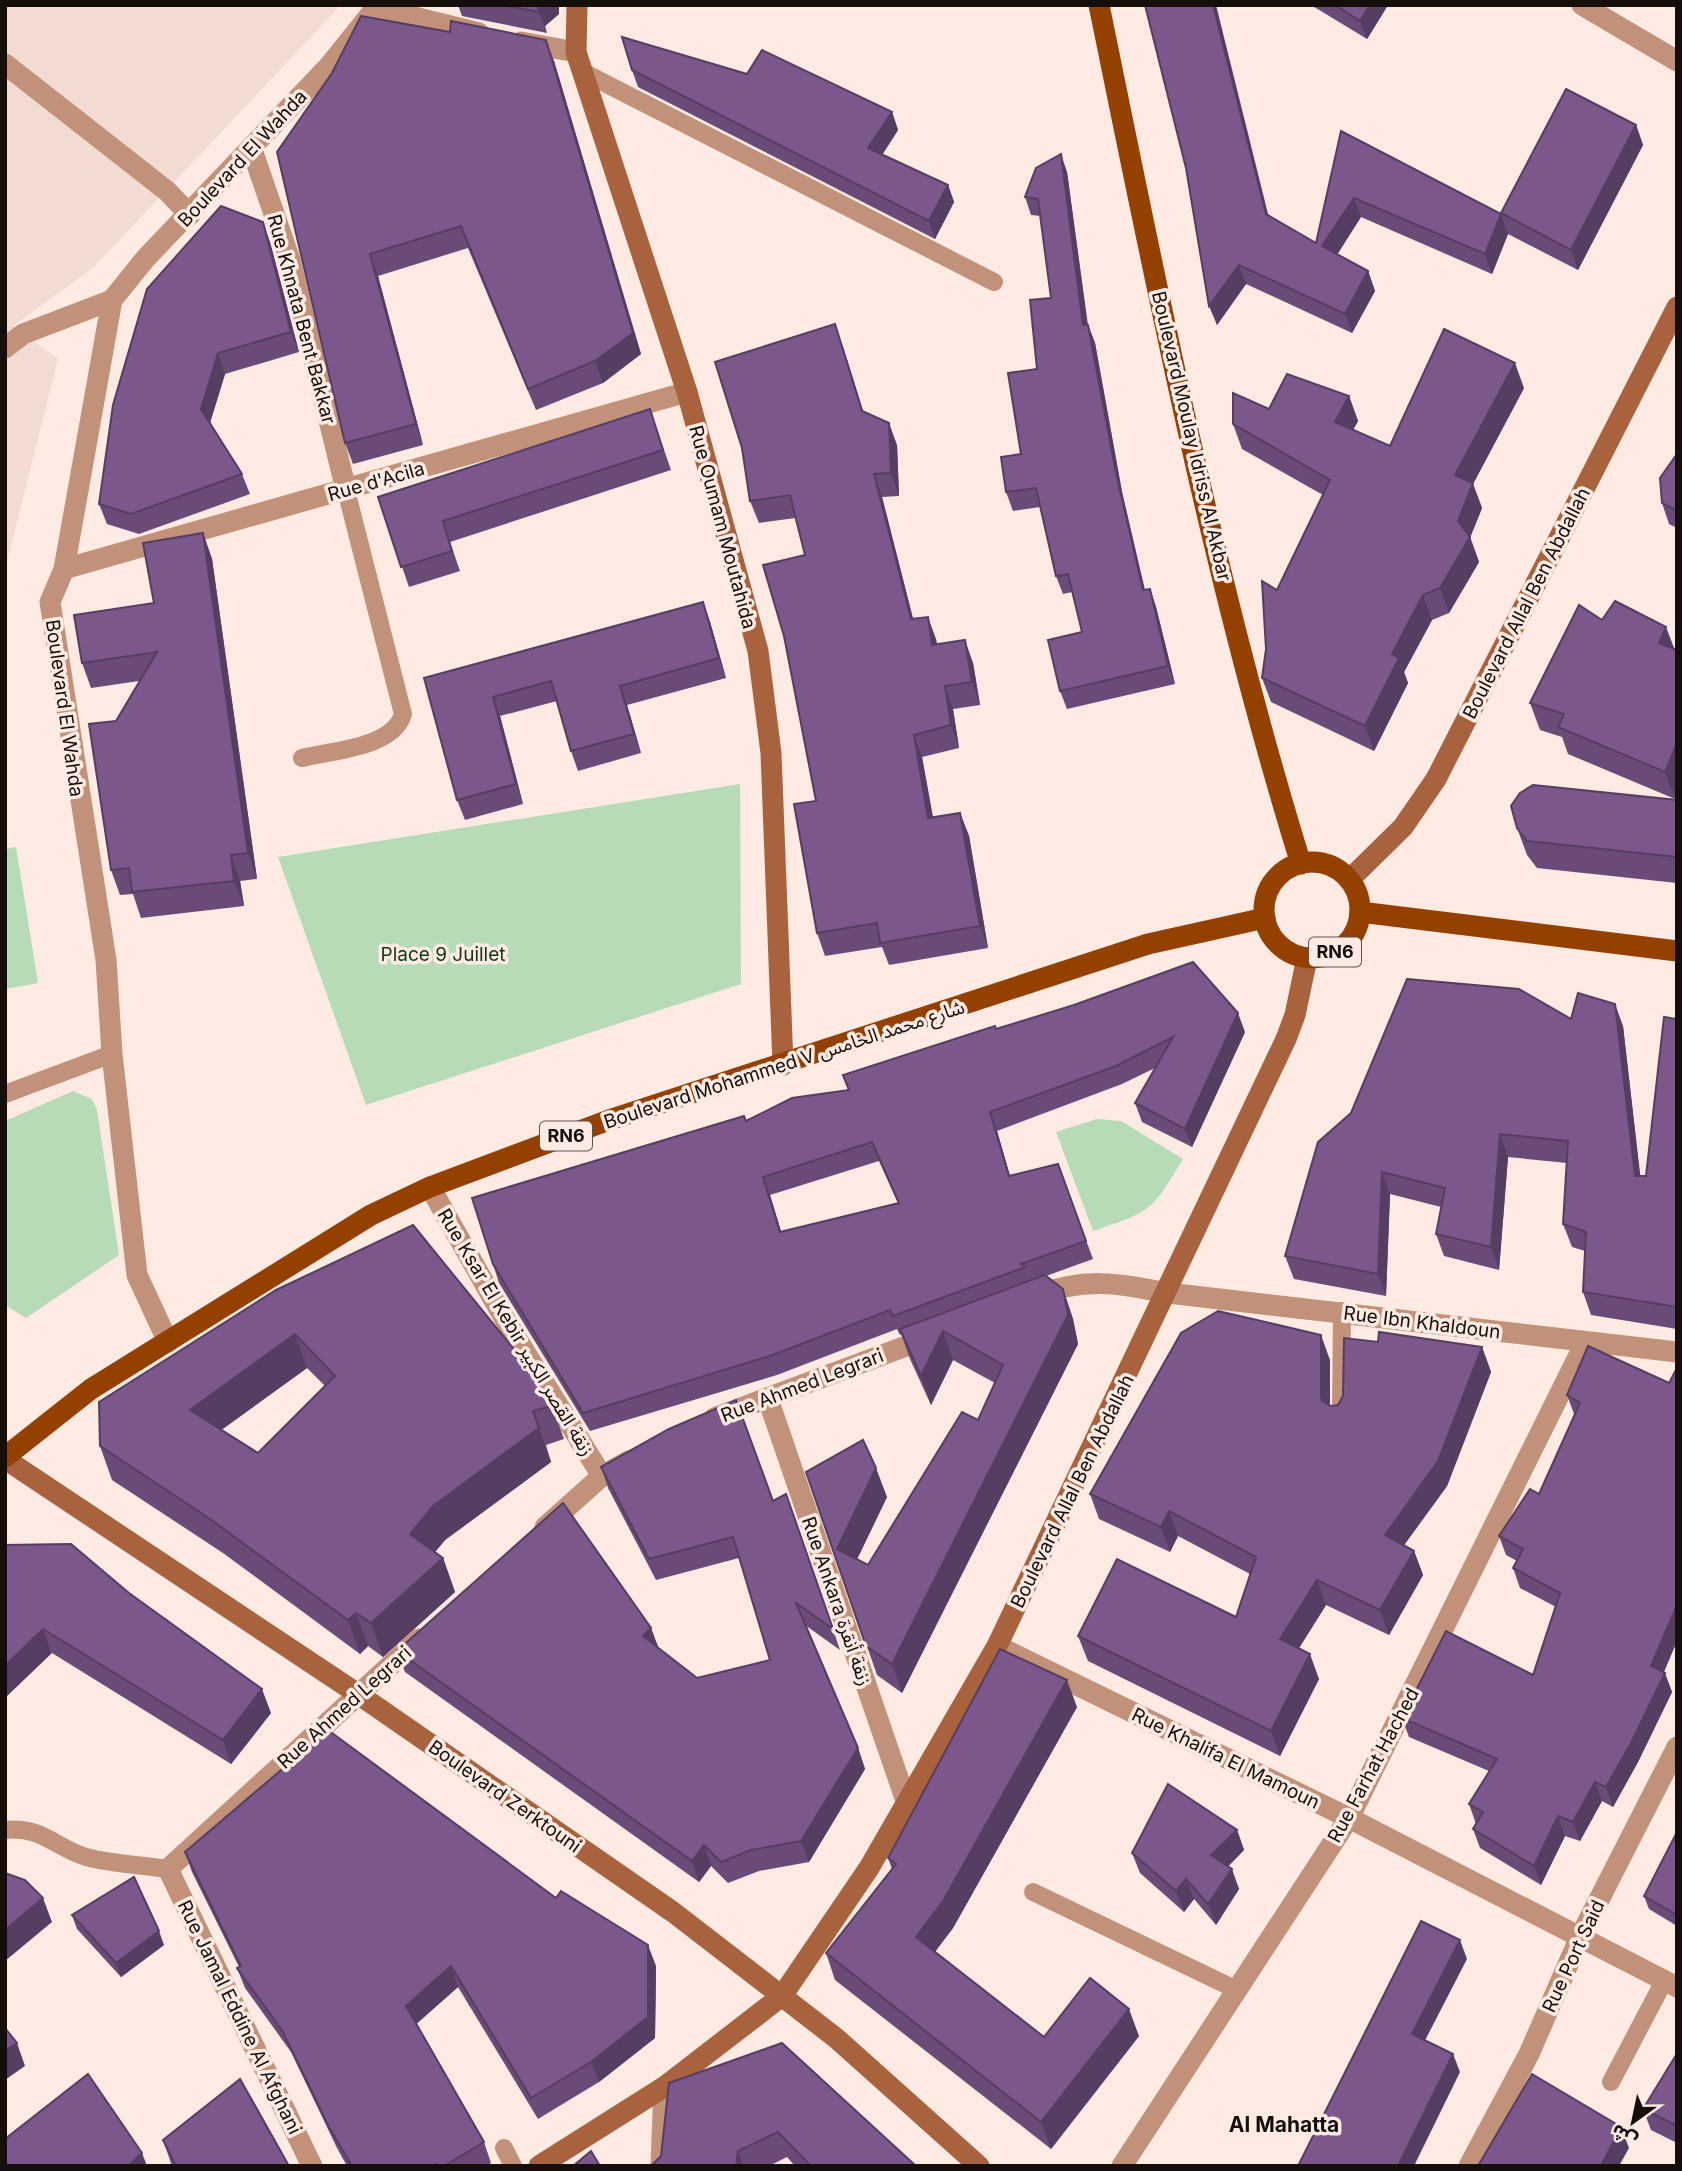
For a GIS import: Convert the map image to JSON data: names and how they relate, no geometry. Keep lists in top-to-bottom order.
{
  "streets": {
    "main road": ["Boulevard Moulay Idriss Al Akbar", "RN6", "Boulevard Mohammed V شارع محمد الخامس"],
    "street": [
      "Boulevard El Wahda",
      "Rue Khnata Bent Bakkar",
      "Rue d'Acila",
      "Rue Oumam Moutahida",
      "Boulevard Allal Ben Abdallah",
      "Rue Ibn Khaldoun",
      "Rue Ksar El Kebir زنقة القصر الكبير",
      "Rue Ahmed Legrari",
      "Rue Ankara زنقة أنقرة",
      "Rue Khalifa El Mamoun",
      "Rue Farhat Hached",
      "Boulevard Zerktouni",
      "Rue Port Said",
      "Rue Jamal Eddine Al Afghani"
    ]
  },
  "crossings": [
    ["Boulevard El Wahda", "Rue Khnata Bent Bakkar"],
    ["Boulevard El Wahda", "Rue d'Acila"],
    ["Boulevard El Wahda", "Boulevard Mohammed V شارع محمد الخامس"],
    ["Rue Khnata Bent Bakkar", "Rue d'Acila"],
    ["Boulevard Moulay Idriss Al Akbar", "Boulevard Allal Ben Abdallah"],
    ["Boulevard Moulay Idriss Al Akbar", "RN6"],
    ["Boulevard Moulay Idriss Al Akbar", "Boulevard Mohammed V شارع محمد الخامس"],
    ["Rue d'Acila", "Rue Oumam Moutahida"],
    ["Rue Oumam Moutahida", "Boulevard Mohammed V شارع محمد الخامس"],
    ["Boulevard Allal Ben Abdallah", "RN6"],
    ["Boulevard Allal Ben Abdallah", "Boulevard Mohammed V شارع محمد الخامس"],
    ["Boulevard Allal Ben Abdallah", "Rue Ibn Khaldoun"],
    ["Boulevard Allal Ben Abdallah", "Rue Ankara زنقة أنقرة"],
    ["Boulevard Allal Ben Abdallah", "Rue Khalifa El Mamoun"],
    ["Boulevard Allal Ben Abdallah", "Boulevard Zerktouni"],
    ["RN6", "Boulevard Mohammed V شارع محمد الخامس"],
    ["Boulevard Mohammed V شارع محمد الخامس", "Rue Ksar El Kebir زنقة القصر الكبير"],
    ["Boulevard Mohammed V شارع محمد الخامس", "Boulevard Zerktouni"],
    ["Rue Ibn Khaldoun", "Rue Farhat Hached"],
    ["Rue Ahmed Legrari", "Rue Ankara زنقة أنقرة"],
    ["Rue Ahmed Legrari", "Boulevard Zerktouni"],
    ["Rue Ahmed Legrari", "Rue Jamal Eddine Al Afghani"],
    ["Rue Khalifa El Mamoun", "Rue Farhat Hached"],
    ["Rue Khalifa El Mamoun", "Rue Port Said"]
  ],
  "districts": ["Al Mahatta"],
  "parks": ["Place 9 Juillet"],
  "north": "bottom left"
}
